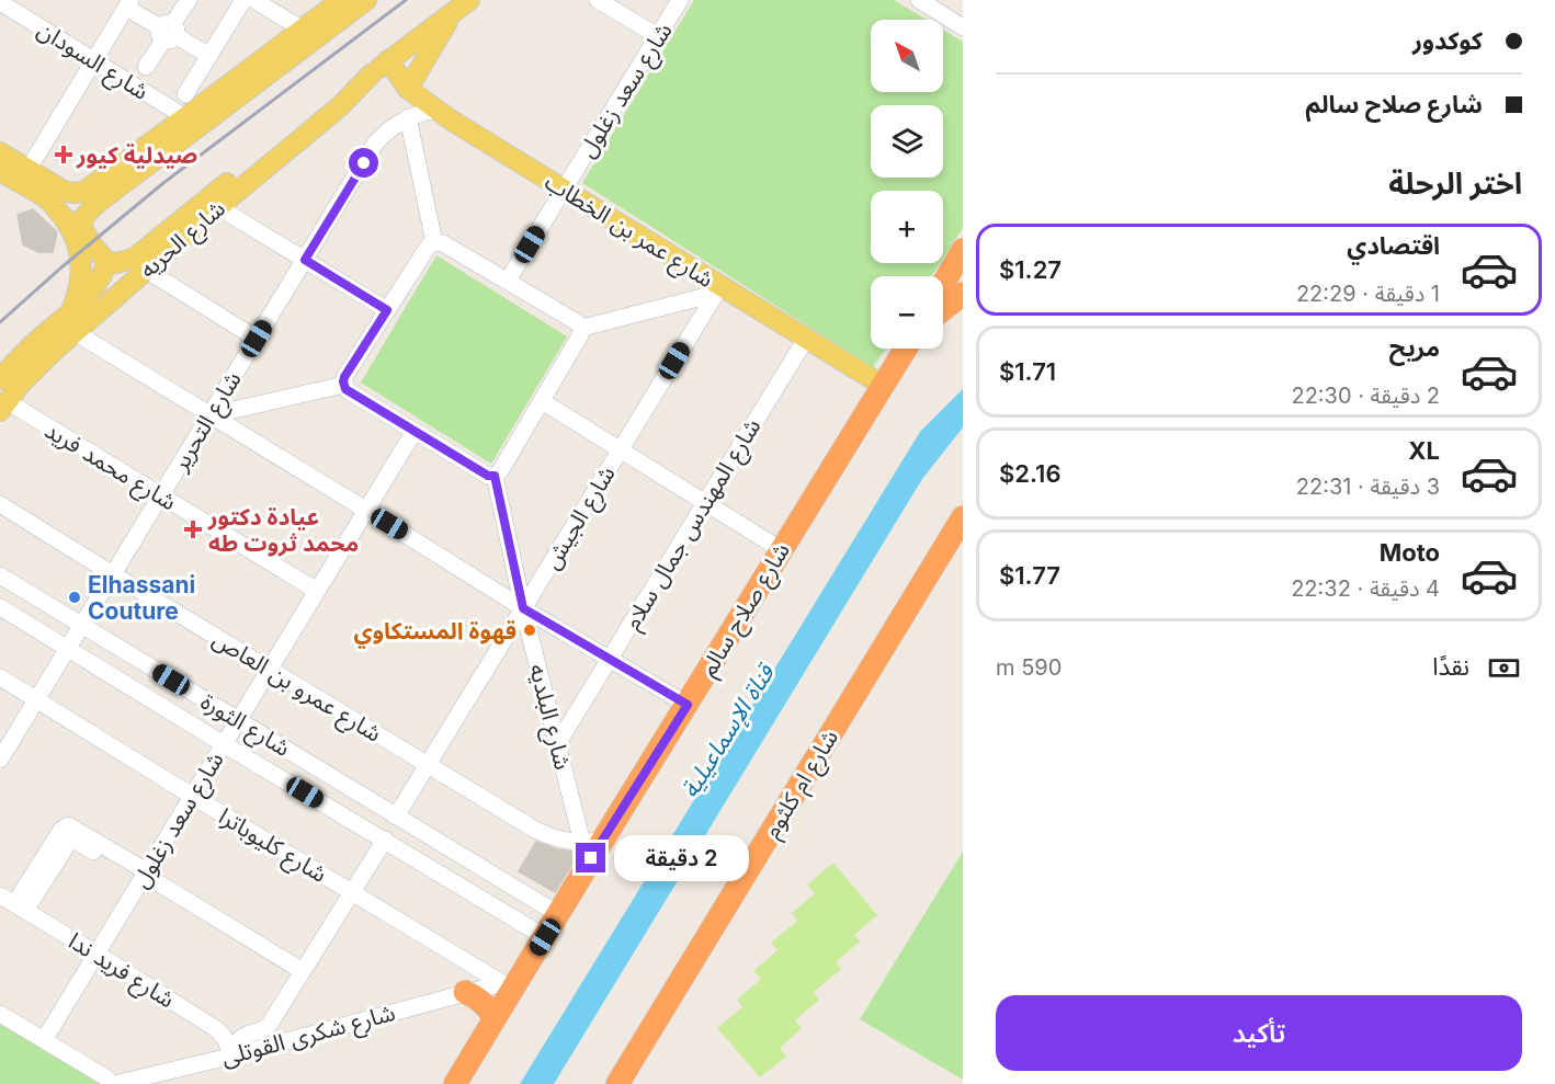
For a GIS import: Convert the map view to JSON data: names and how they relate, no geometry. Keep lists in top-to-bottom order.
{
  "streets": {
    "highway": ["شارع صلاح سالم", "شارع ام كلثوم"],
    "main road": ["شارع عمر بن الخطاب", "شارع الحريه"],
    "street": [
      "شارع السودان",
      "شارع سعد زغلول",
      "شارع التحرير",
      "شارع محمد فريد",
      "شارع الجيش",
      "شارع المهندس جمال سلام",
      "شارع عمرو بن العاص",
      "شارع البلديه",
      "شارع الثورة",
      "شارع كليوباترا",
      "شارع فريد ندا",
      "شارع شكرى القوتلى"
    ]
  },
  "crossings": [
    ["شارع سعد زغلول", "شارع عمر بن الخطاب"],
    ["شارع سعد زغلول", "شارع محمد فريد"],
    ["شارع سعد زغلول", "شارع عمرو بن العاص"],
    ["شارع سعد زغلول", "شارع الثورة"],
    ["شارع سعد زغلول", "شارع كليوباترا"],
    ["شارع سعد زغلول", "شارع فريد ندا"],
    ["شارع عمر بن الخطاب", "شارع الحريه"],
    ["شارع عمر بن الخطاب", "شارع التحرير"],
    ["شارع عمر بن الخطاب", "شارع الجيش"],
    ["شارع عمر بن الخطاب", "شارع المهندس جمال سلام"],
    ["شارع عمر بن الخطاب", "شارع صلاح سالم"],
    ["شارع الحريه", "شارع محمد فريد"],
    ["شارع التحرير", "شارع محمد فريد"],
    ["شارع التحرير", "شارع عمرو بن العاص"],
    ["شارع التحرير", "شارع الثورة"],
    ["شارع التحرير", "شارع كليوباترا"],
    ["شارع الجيش", "شارع عمرو بن العاص"],
    ["شارع الجيش", "شارع البلديه"],
    ["شارع الجيش", "شارع الثورة"],
    ["شارع المهندس جمال سلام", "شارع البلديه"],
    ["شارع صلاح سالم", "شارع عمرو بن العاص"],
    ["شارع صلاح سالم", "شارع البلديه"],
    ["شارع صلاح سالم", "شارع الثورة"],
    ["شارع صلاح سالم", "شارع كليوباترا"],
    ["شارع صلاح سالم", "شارع شكرى القوتلى"],
    ["شارع عمرو بن العاص", "شارع البلديه"],
    ["شارع كليوباترا", "شارع شكرى القوتلى"],
    ["شارع فريد ندا", "شارع شكرى القوتلى"]
  ],
  "water": ["قناة الإسماعيلية"],
  "places": {
    "health": ["صيدلية كيور", "عيادة دكتور محمد ثروت طه"],
    "other": ["Elhassani Couture", "قهوة المستكاوي"]
  },
  "north": "top left",
  "page": {
    "banner": ["كوكدور", "شارع صلاح سالم"],
    "map_buttons": ["+", "−"],
    "heading": "اختر الرحلة",
    "list": [
      {
        "name": "اقتصادي",
        "note": "1 دقيقة · 22:29",
        "value": "$1.27"
      },
      {
        "name": "مريح",
        "note": "2 دقيقة · 22:30",
        "value": "$1.71"
      },
      {
        "name": "XL",
        "note": "3 دقيقة · 22:31",
        "value": "$2.16"
      },
      {
        "name": "Moto",
        "note": "4 دقيقة · 22:32",
        "value": "$1.77"
      }
    ],
    "pay": ["نقدًا", "590 m"],
    "bubble": "2 دقيقة",
    "buttons": "تأكيد"
  }
}
